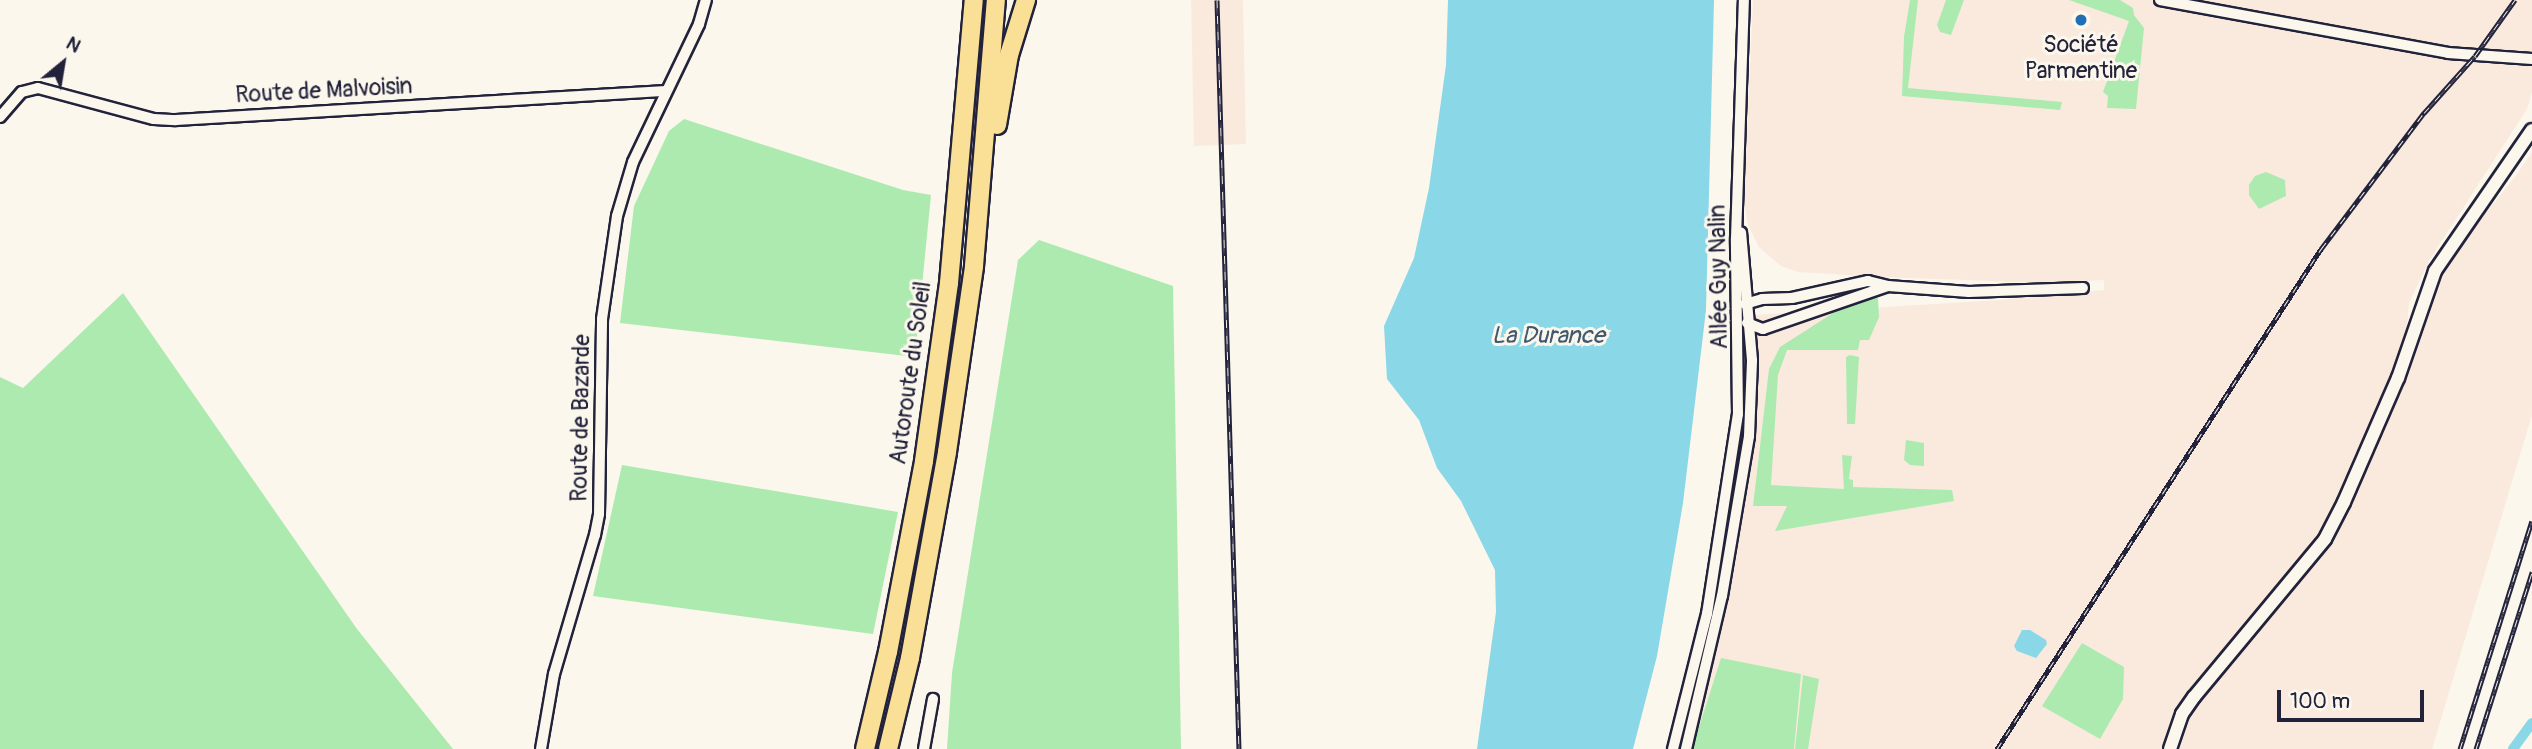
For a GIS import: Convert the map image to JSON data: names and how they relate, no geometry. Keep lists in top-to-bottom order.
{
  "streets": {
    "highway": ["Autoroute du Soleil"],
    "street": ["Route de Malvoisin", "Allée Guy Nalin", "Route de Bazarde"]
  },
  "crossings": [
    ["Route de Malvoisin", "Route de Bazarde"]
  ],
  "water": ["La Durance"],
  "places": ["Société Parmentine"],
  "scale_bar": "100 m",
  "north": "top right"
}
